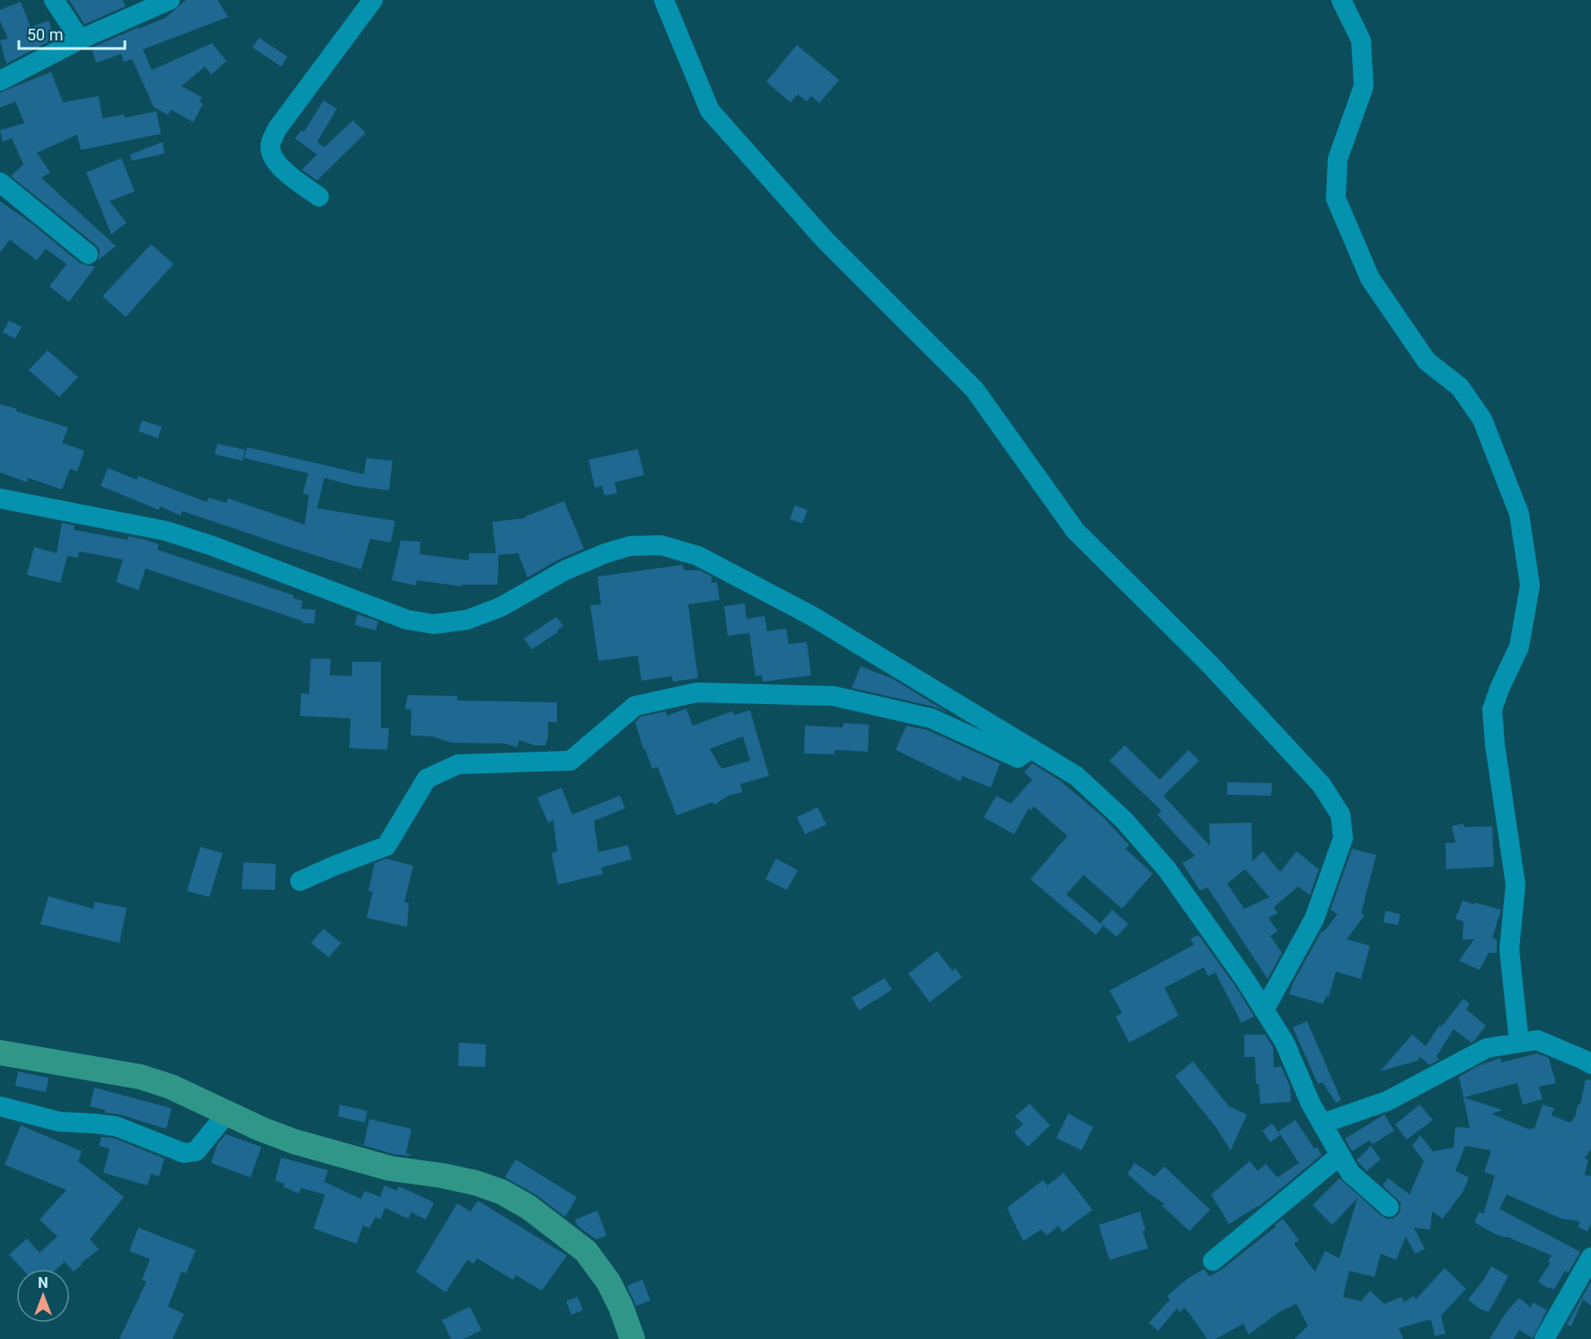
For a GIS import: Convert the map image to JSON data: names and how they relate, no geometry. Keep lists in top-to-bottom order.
{
  "scale_bar": "50 m",
  "north": "top"
}
